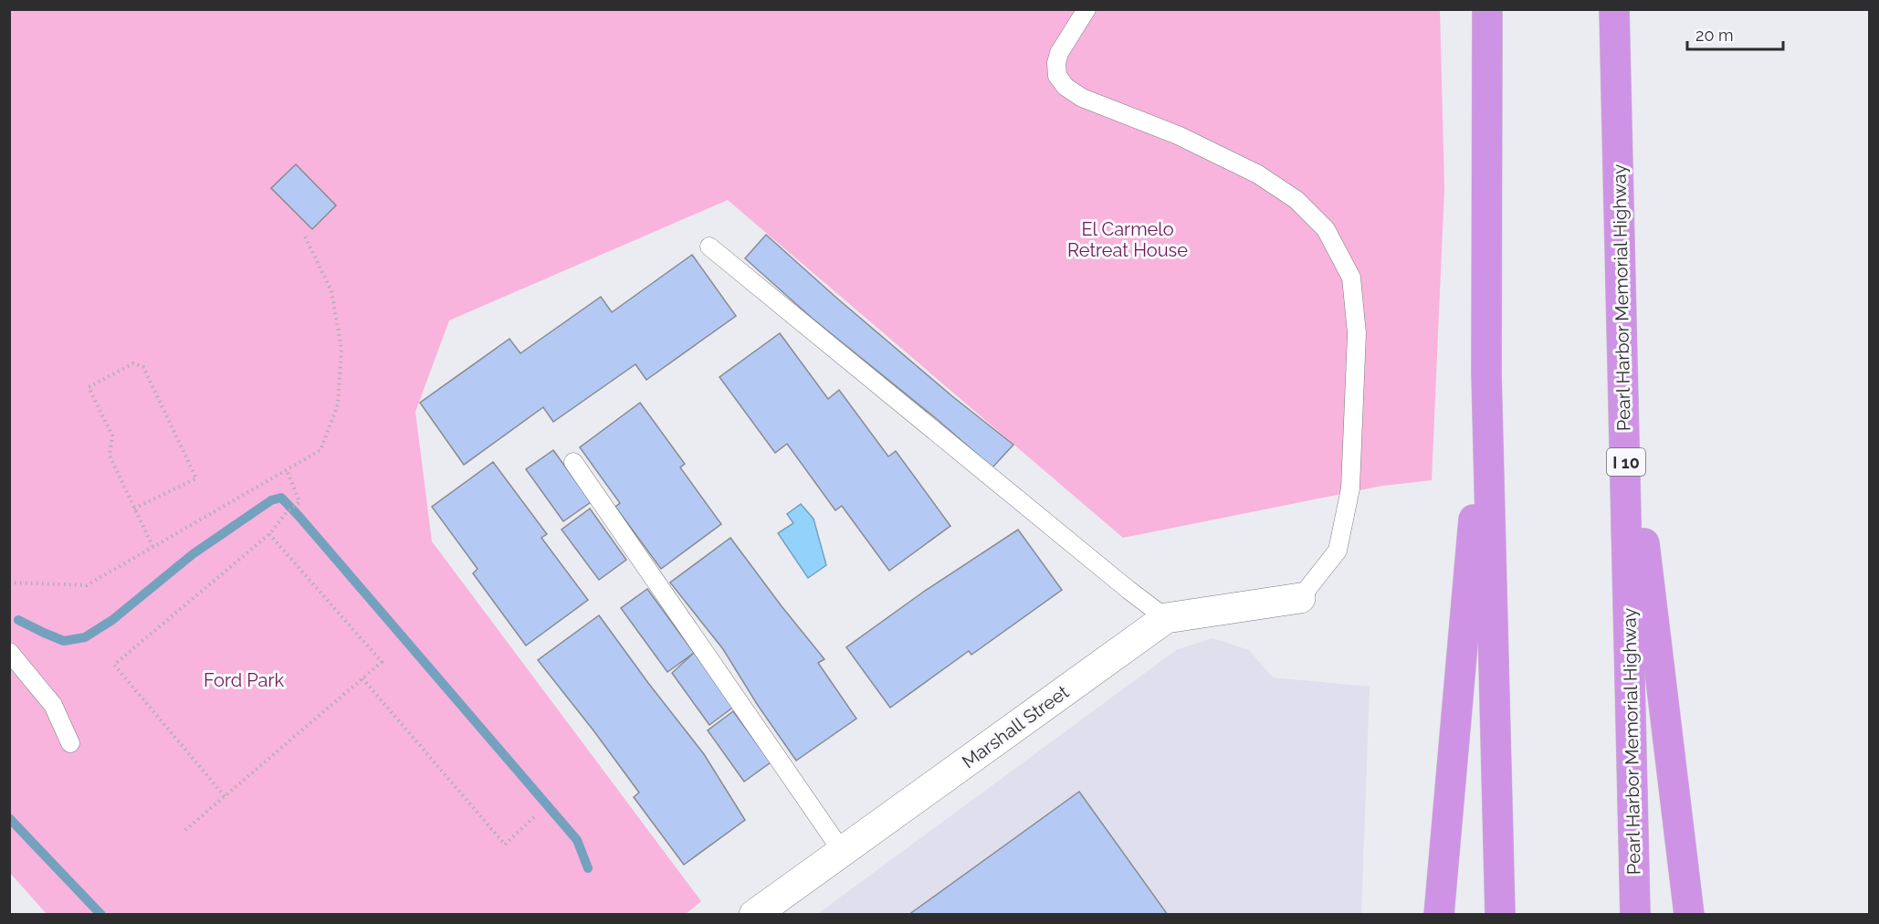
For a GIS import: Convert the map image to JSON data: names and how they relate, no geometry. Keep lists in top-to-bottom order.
{
  "streets": {
    "highway": ["Pearl Harbor Memorial Highway", "I 10"],
    "street": ["Marshall Street"]
  },
  "parks": ["El Carmelo Retreat House", "Ford Park"],
  "scale_bar": "20 m"
}
